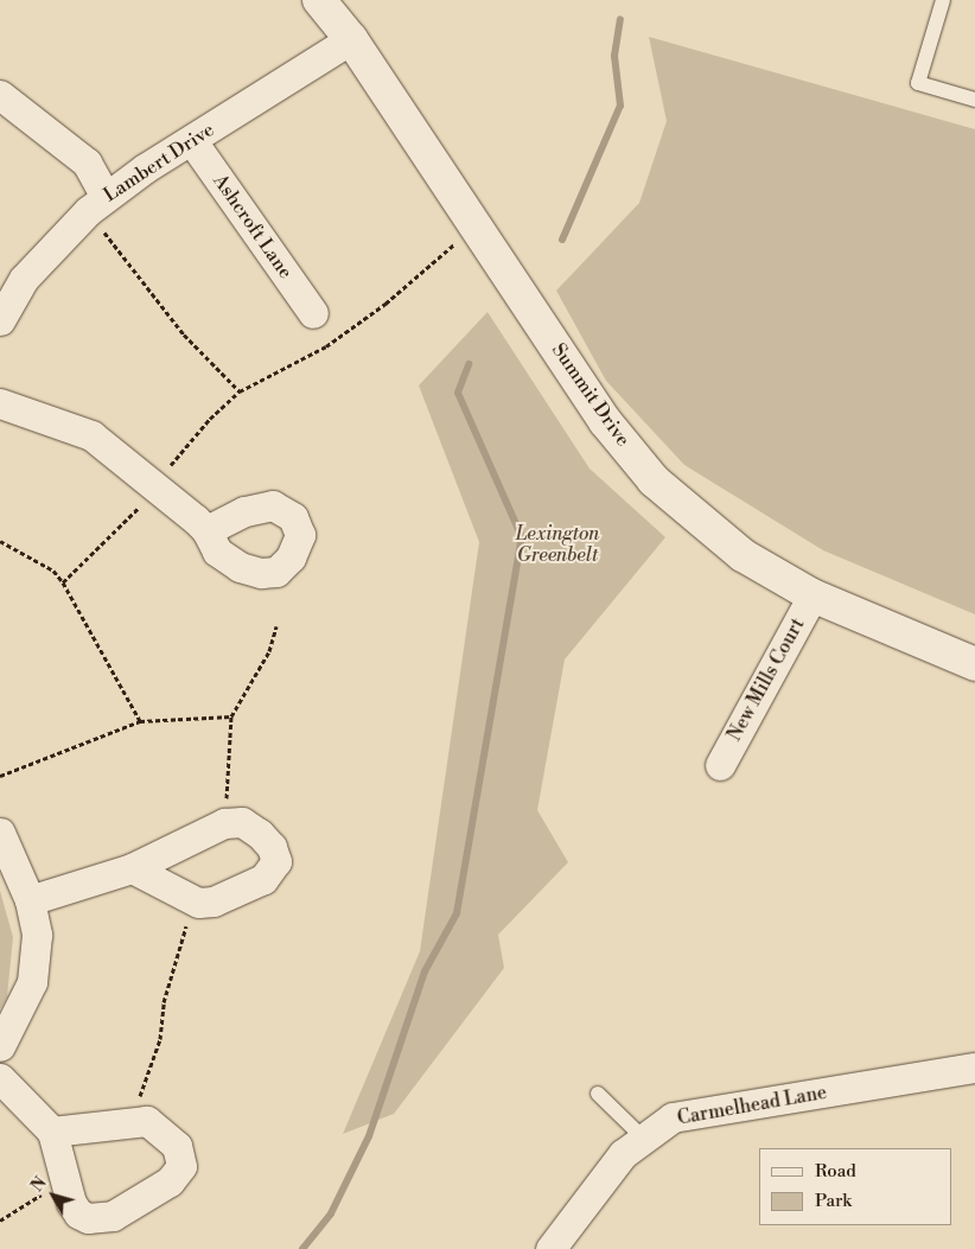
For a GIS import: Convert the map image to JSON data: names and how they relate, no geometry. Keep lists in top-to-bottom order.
{
  "streets": {
    "street": [
      "Lambert Drive",
      "Ashcroft Lane",
      "Summit Drive",
      "New Mills Court",
      "Carmelhead Lane"
    ]
  },
  "crossings": [
    ["Lambert Drive", "Ashcroft Lane"],
    ["Lambert Drive", "Summit Drive"],
    ["Summit Drive", "New Mills Court"]
  ],
  "parks": ["Lexington Greenbelt"],
  "legend": ["Road", "Park"],
  "north": "top left"
}
